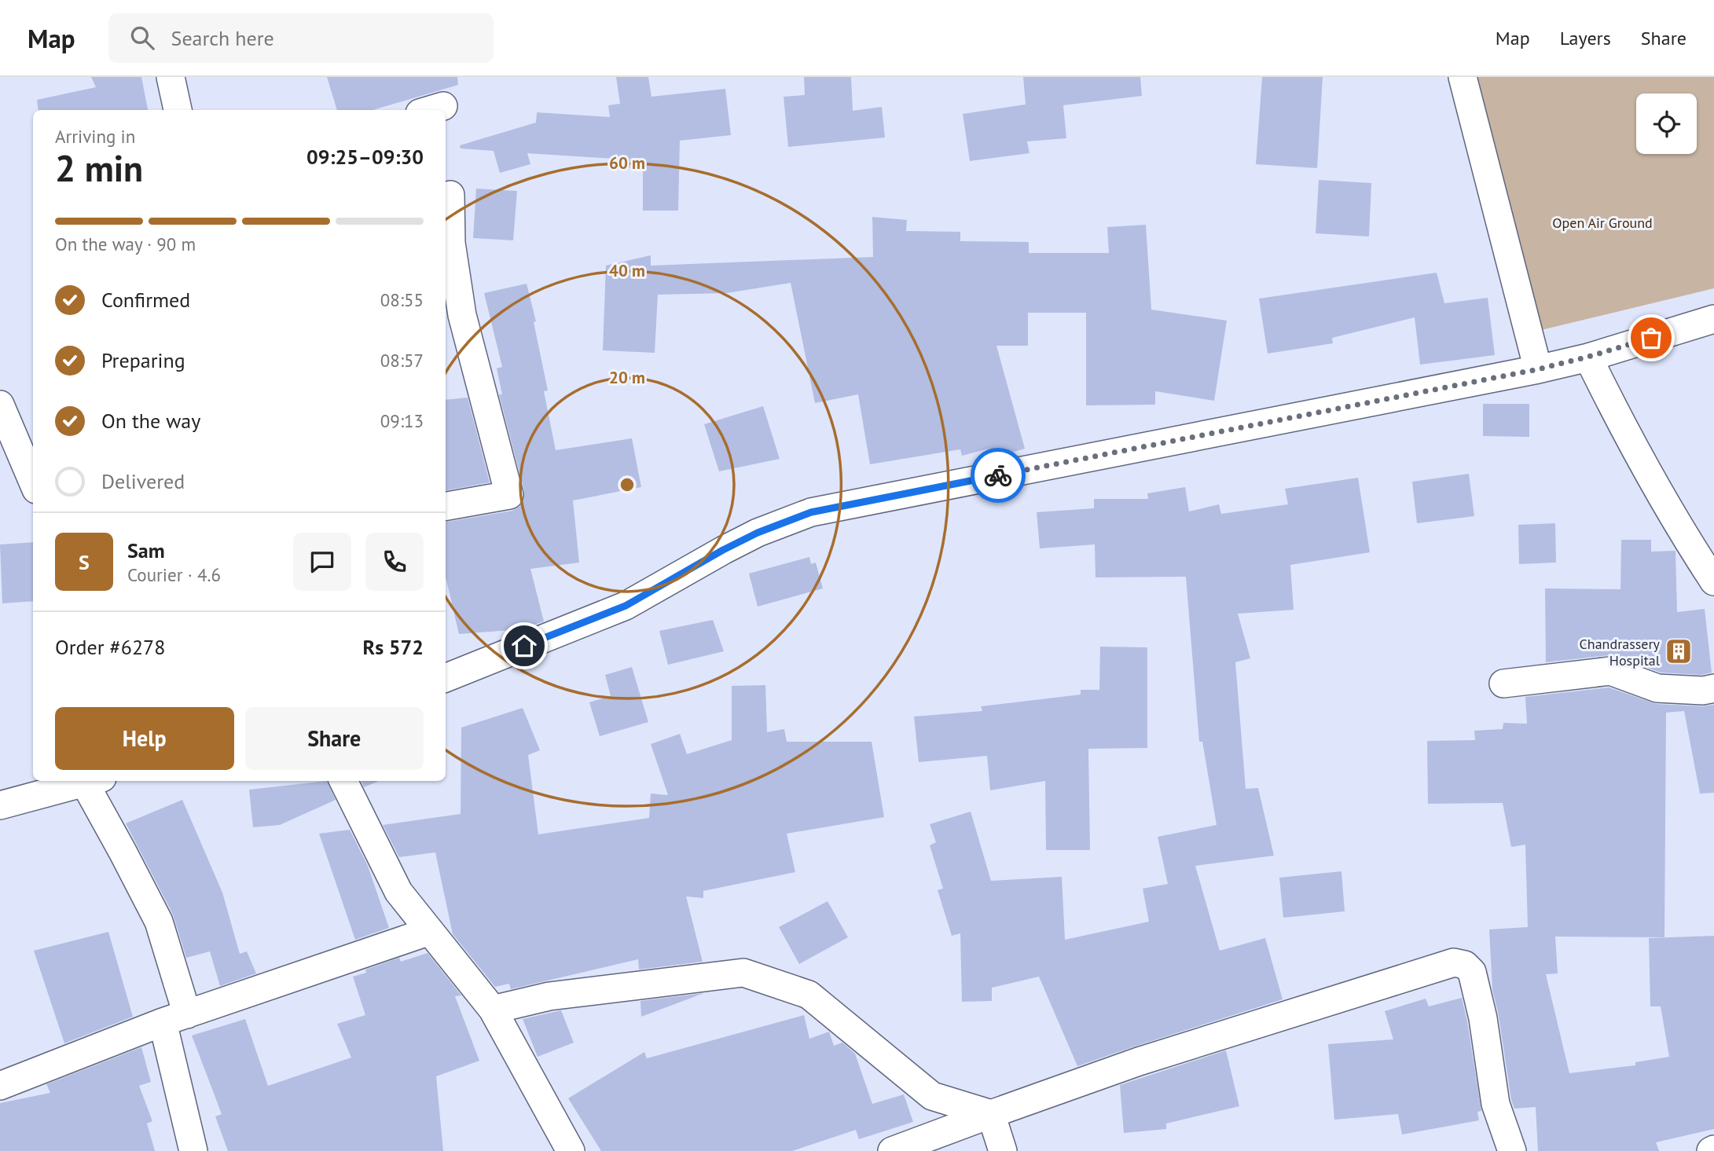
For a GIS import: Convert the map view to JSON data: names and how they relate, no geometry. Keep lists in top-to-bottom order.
{
  "parks": ["Open Air Ground"],
  "places": {
    "building": ["Chandrassery Hospital"]
  },
  "page": {
    "header": "Map",
    "search": "Search here",
    "nav": ["Map", "Layers", "Share"],
    "heading": ["2 min", "Arriving in", "09:25–09:30"],
    "panel": [
      "Sam",
      "Courier · 4.6",
      "Order #6278",
      "Rs 572"
    ],
    "bar": "On the way · 90 m",
    "list": [
      ["Confirmed", "08:55"],
      ["Preparing", "08:57"],
      ["On the way", "09:13"],
      "Delivered"
    ],
    "round": "S",
    "buttons": ["Help", "Share"]
  },
  "rings": ["60 m", "40 m", "20 m"]
}
